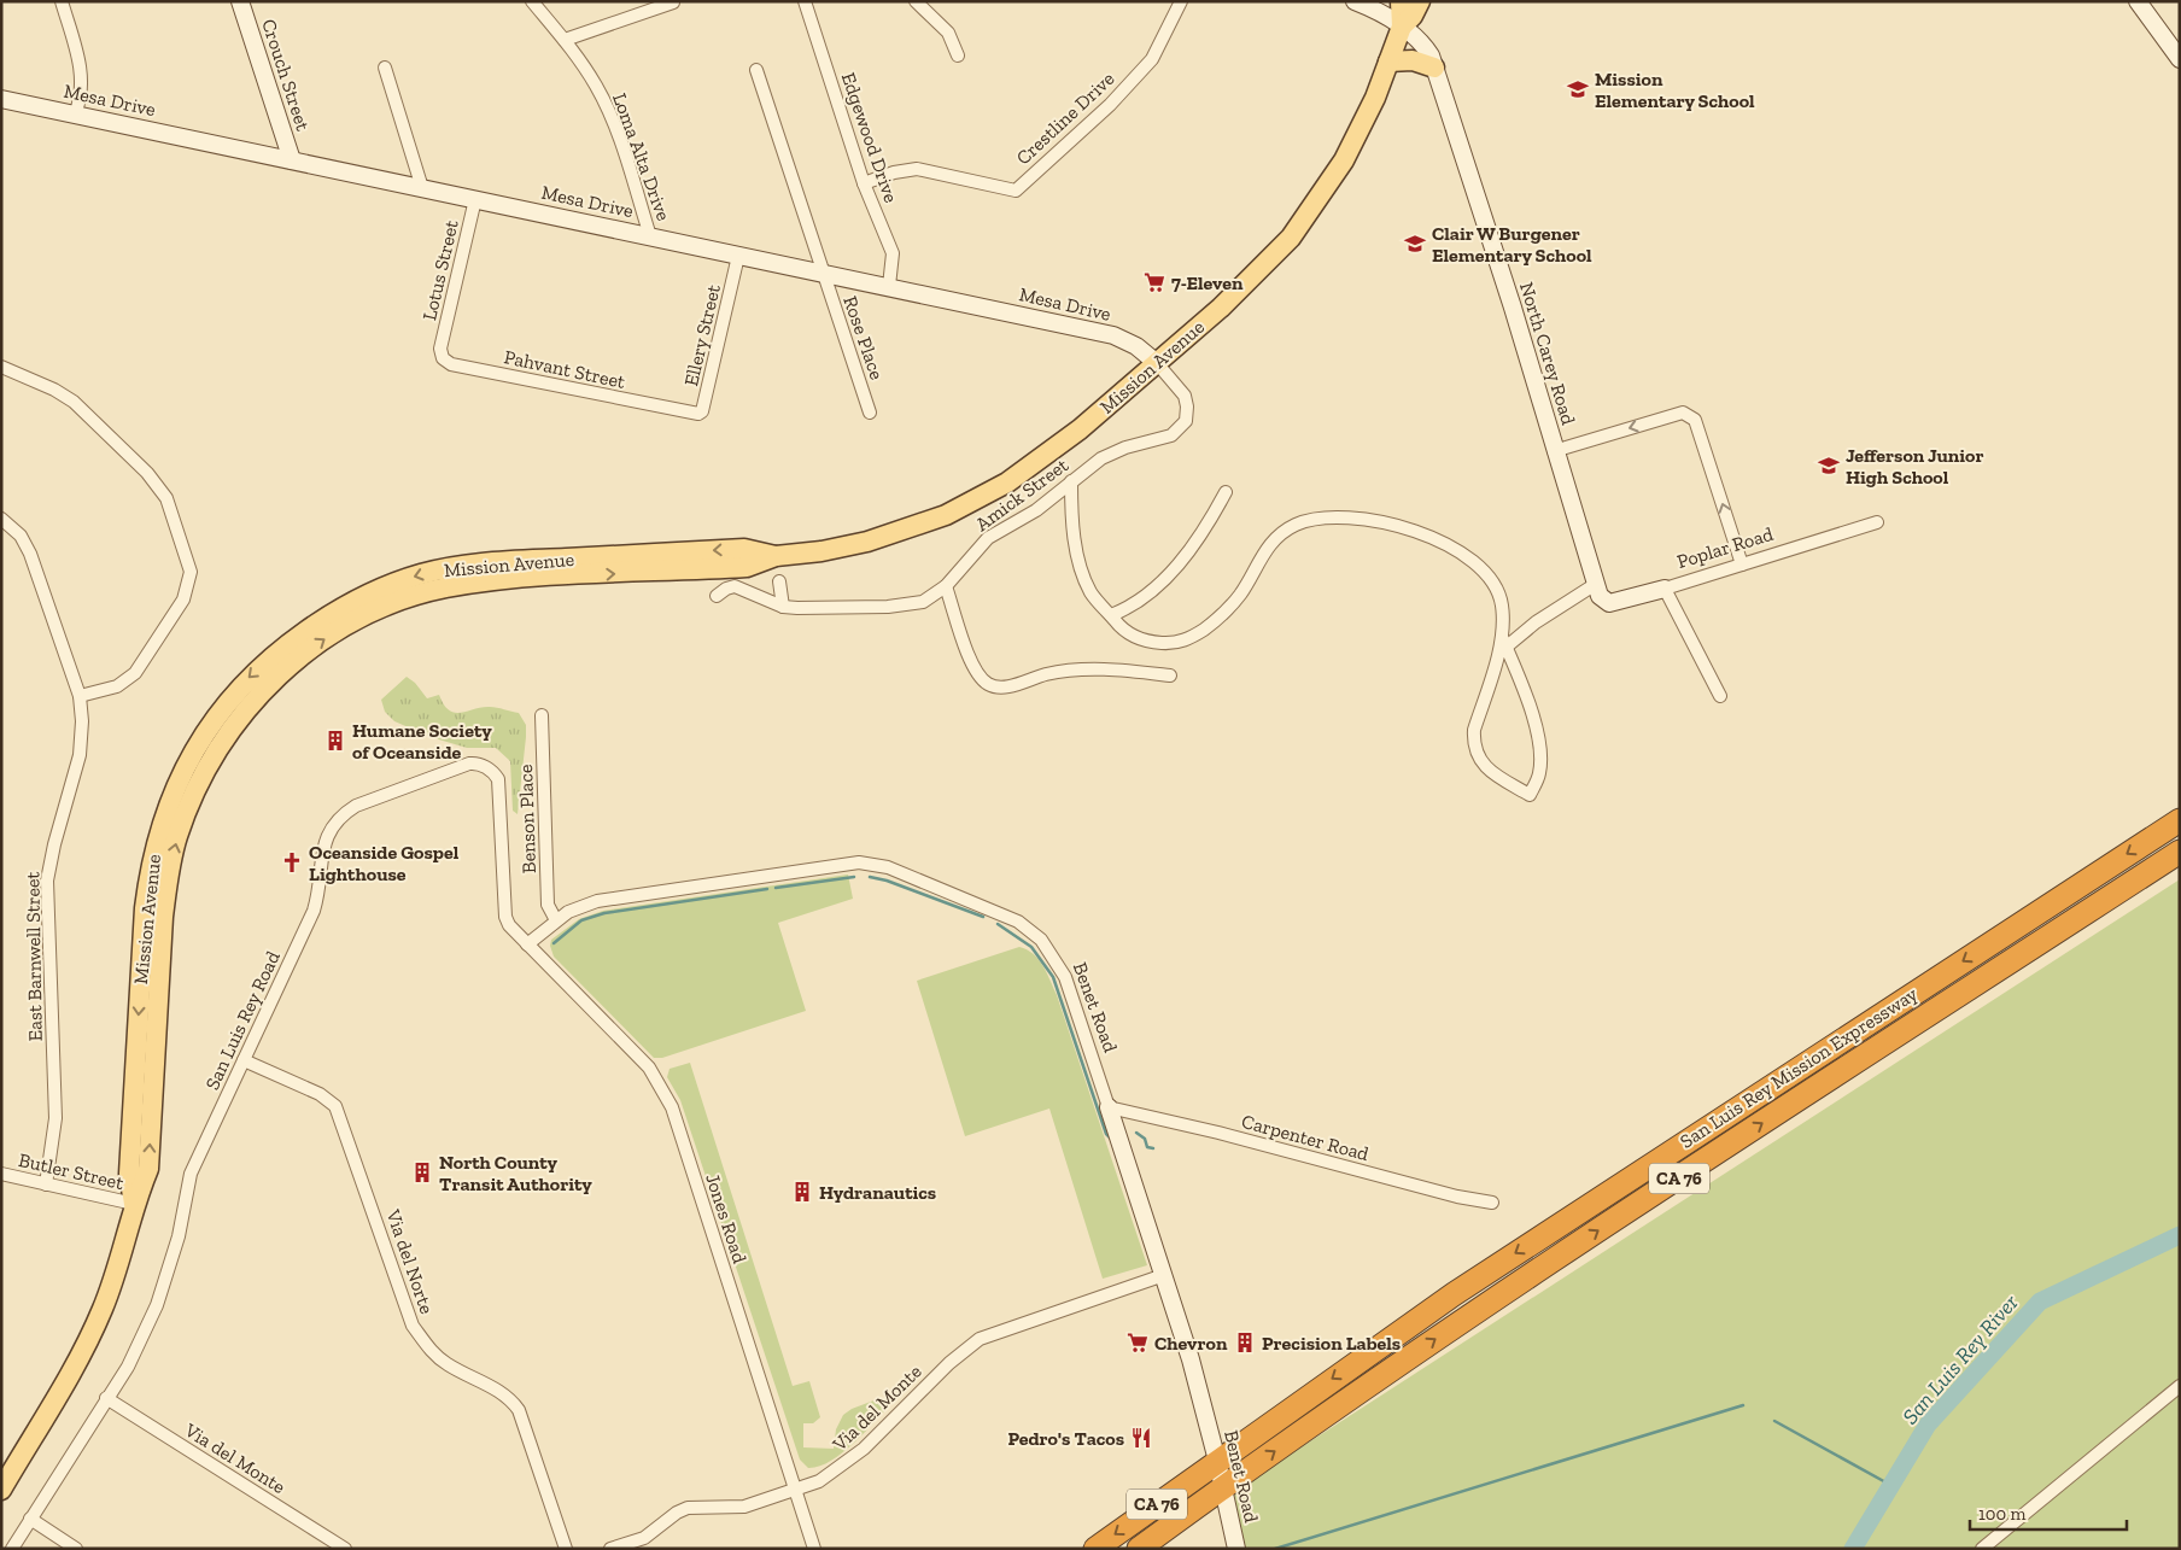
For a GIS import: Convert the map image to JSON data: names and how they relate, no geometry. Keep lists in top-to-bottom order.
{
  "streets": {
    "highway": ["San Luis Rey Mission Expressway", "CA 76"],
    "main road": [
      "Crouch Street",
      "Mesa Drive",
      "North Carey Road",
      "Mission Avenue",
      "Poplar Road",
      "Benet Road"
    ],
    "street": [
      "Crestline Drive",
      "Edgewood Drive",
      "Loma Alta Drive",
      "Lotus Street",
      "Ellery Street",
      "Rose Place",
      "Pahvant Street",
      "Amick Street",
      "Benson Place",
      "East Barnwell Street",
      "San Luis Rey Road",
      "Carpenter Road",
      "Butler Street",
      "Jones Road",
      "Via del Norte",
      "Via del Monte"
    ]
  },
  "crossings": [
    ["Crouch Street", "Mesa Drive"],
    ["Mesa Drive", "Edgewood Drive"],
    ["Mesa Drive", "Loma Alta Drive"],
    ["Mesa Drive", "Lotus Street"],
    ["Mesa Drive", "Ellery Street"],
    ["Mesa Drive", "Rose Place"],
    ["Mesa Drive", "Mission Avenue"],
    ["Mesa Drive", "Amick Street"],
    ["Crestline Drive", "Edgewood Drive"],
    ["Lotus Street", "Pahvant Street"],
    ["Ellery Street", "Pahvant Street"],
    ["North Carey Road", "Mission Avenue"],
    ["North Carey Road", "Poplar Road"],
    ["Mission Avenue", "Amick Street"],
    ["Mission Avenue", "Butler Street"],
    ["Benson Place", "Benet Road"],
    ["East Barnwell Street", "Butler Street"],
    ["Benet Road", "San Luis Rey Road"],
    ["Benet Road", "San Luis Rey Mission Expressway"],
    ["Benet Road", "Carpenter Road"],
    ["Benet Road", "Jones Road"],
    ["Benet Road", "Via del Monte"],
    ["San Luis Rey Road", "Jones Road"],
    ["San Luis Rey Road", "Via del Norte"],
    ["San Luis Rey Road", "Via del Monte"],
    ["Jones Road", "Via del Monte"]
  ],
  "water": ["San Luis Rey River"],
  "places": {
    "school or university": ["Mission Elementary School", "Clair W Burgener Elementary School", "Jefferson Junior High School"],
    "supermarket": ["7-Eleven", "Chevron"],
    "building": [
      "Humane Society of Oceanside",
      "North County Transit Authority",
      "Hydranautics",
      "Precision Labels"
    ],
    "church": ["Oceanside Gospel Lighthouse"],
    "restaurant": ["Pedro's Tacos"]
  },
  "scale_bar": "100 m"
}
